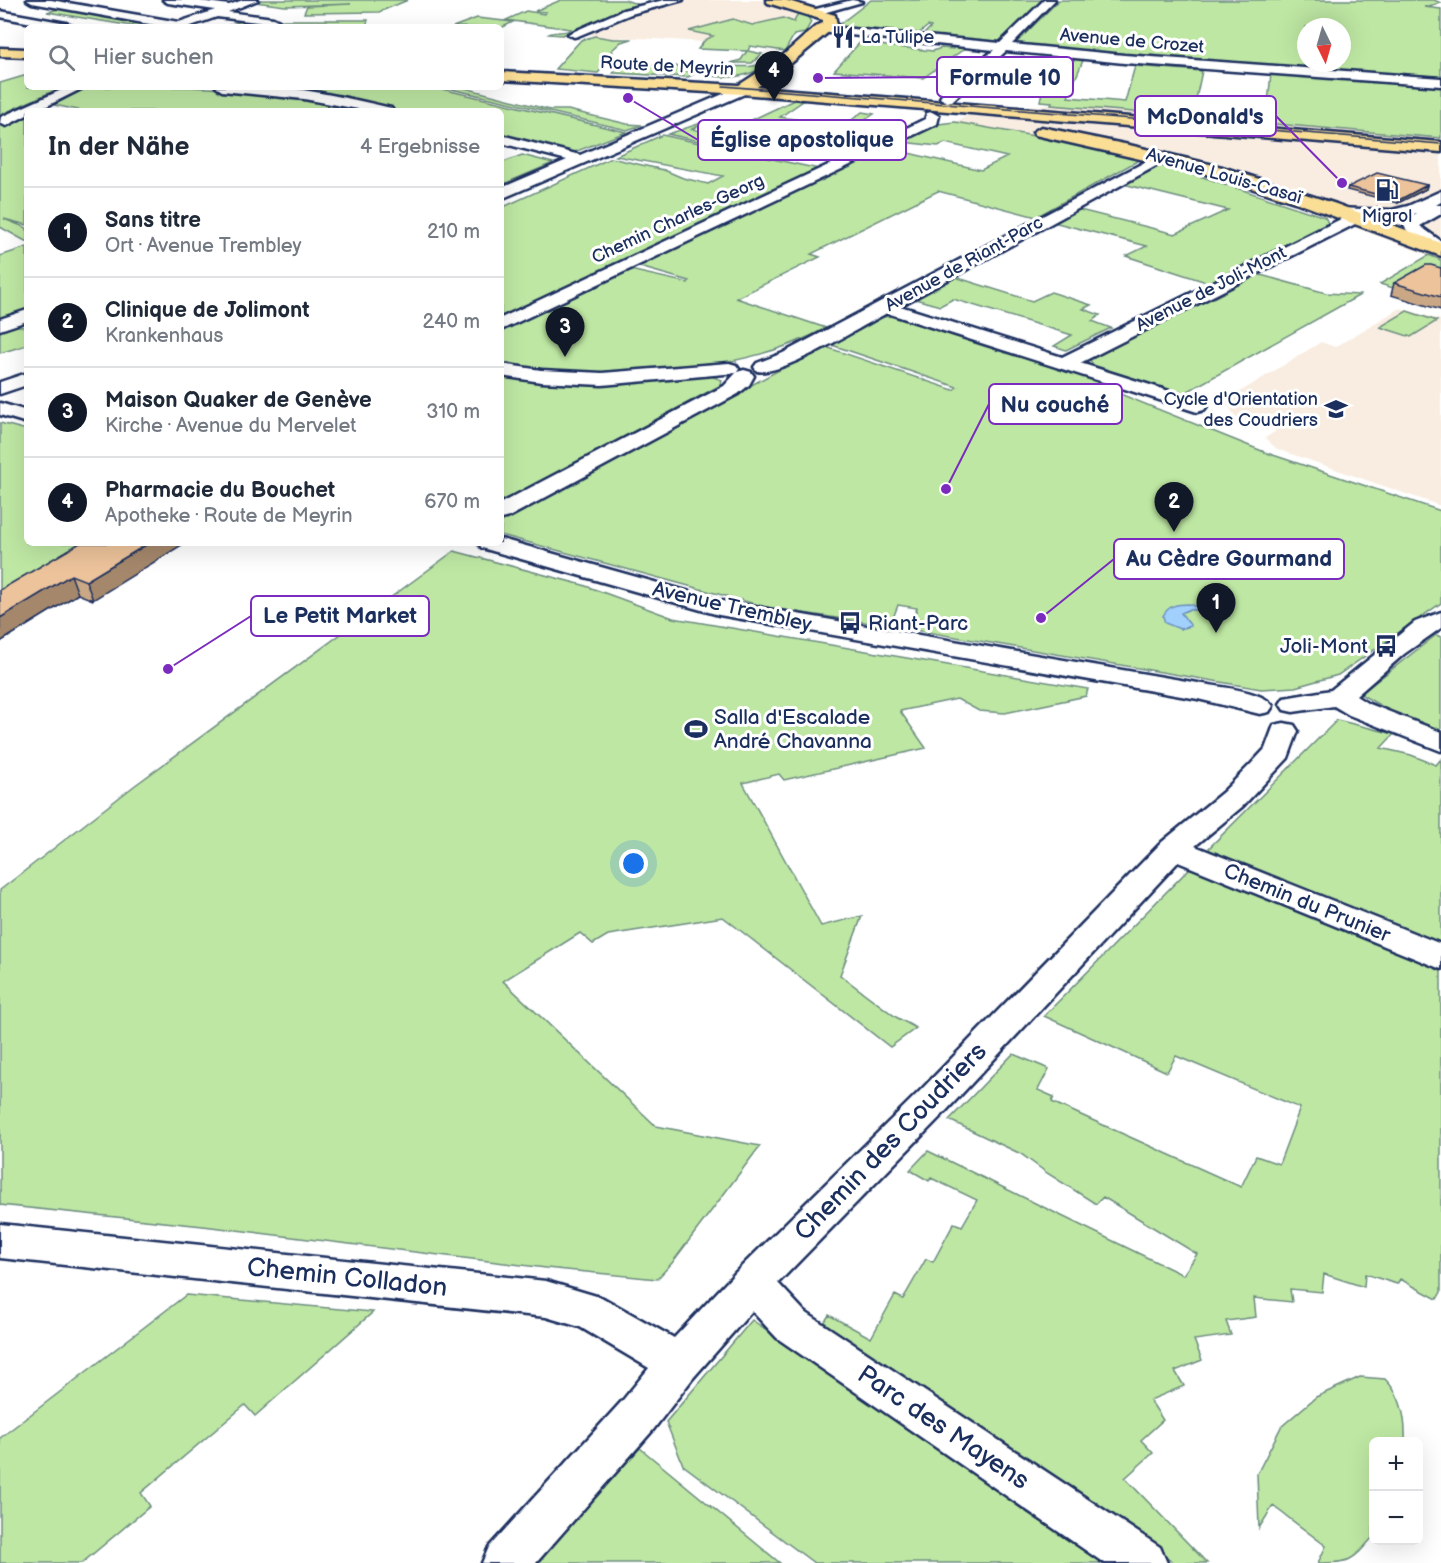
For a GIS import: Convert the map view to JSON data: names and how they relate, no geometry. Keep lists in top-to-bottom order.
{
  "streets": {
    "main road": ["Route de Meyrin", "Avenue Louis-Casaï"],
    "street": [
      "Avenue de Crozet",
      "Chemin Charles-Georg",
      "Avenue de Riant-Parc",
      "Avenue de Joli-Mont",
      "Avenue Trembley",
      "Chemin du Prunier",
      "Chemin des Coudriers",
      "Chemin Colladon",
      "Parc des Mayens"
    ]
  },
  "crossings": [
    ["Route de Meyrin", "Avenue Louis-Casaï"],
    ["Avenue Louis-Casaï", "Chemin Charles-Georg"],
    ["Avenue Louis-Casaï", "Avenue de Riant-Parc"],
    ["Avenue Louis-Casaï", "Avenue de Joli-Mont"],
    ["Avenue Trembley", "Chemin des Coudriers"],
    ["Chemin du Prunier", "Chemin des Coudriers"],
    ["Chemin des Coudriers", "Chemin Colladon"],
    ["Chemin des Coudriers", "Parc des Mayens"]
  ],
  "places": {
    "restaurant": ["La Tulipe"],
    "other": [
      "Formule 10",
      "Église apostolique",
      "McDonald's",
      "Nu couché",
      "Au Cèdre Gourmand",
      "Le Petit Market"
    ],
    "fuel station": ["Migrol"],
    "school or university": ["Cycle d'Orientation des Coudriers"],
    "bus stop": ["Riant-Parc", "Joli-Mont"],
    "sports": ["Salla d'Escalade André Chavanna"]
  },
  "north": "bottom",
  "page": {
    "search": "Hier suchen",
    "pins": [
      "4",
      "3",
      "2",
      "1"
    ],
    "heading": ["In der Nähe", "4 Ergebnisse"],
    "list": [
      {
        "mark": "1",
        "name": "Sans titre",
        "note": "Ort · Avenue Trembley",
        "value": "210 m"
      },
      {
        "mark": "2",
        "name": "Clinique de Jolimont",
        "note": "Krankenhaus",
        "value": "240 m"
      },
      {
        "mark": "3",
        "name": "Maison Quaker de Genève",
        "note": "Kirche · Avenue du Mervelet",
        "value": "310 m"
      },
      {
        "mark": "4",
        "name": "Pharmacie du Bouchet",
        "note": "Apotheke · Route de Meyrin",
        "value": "670 m"
      }
    ],
    "map_buttons": ["+", "−"]
  }
}
